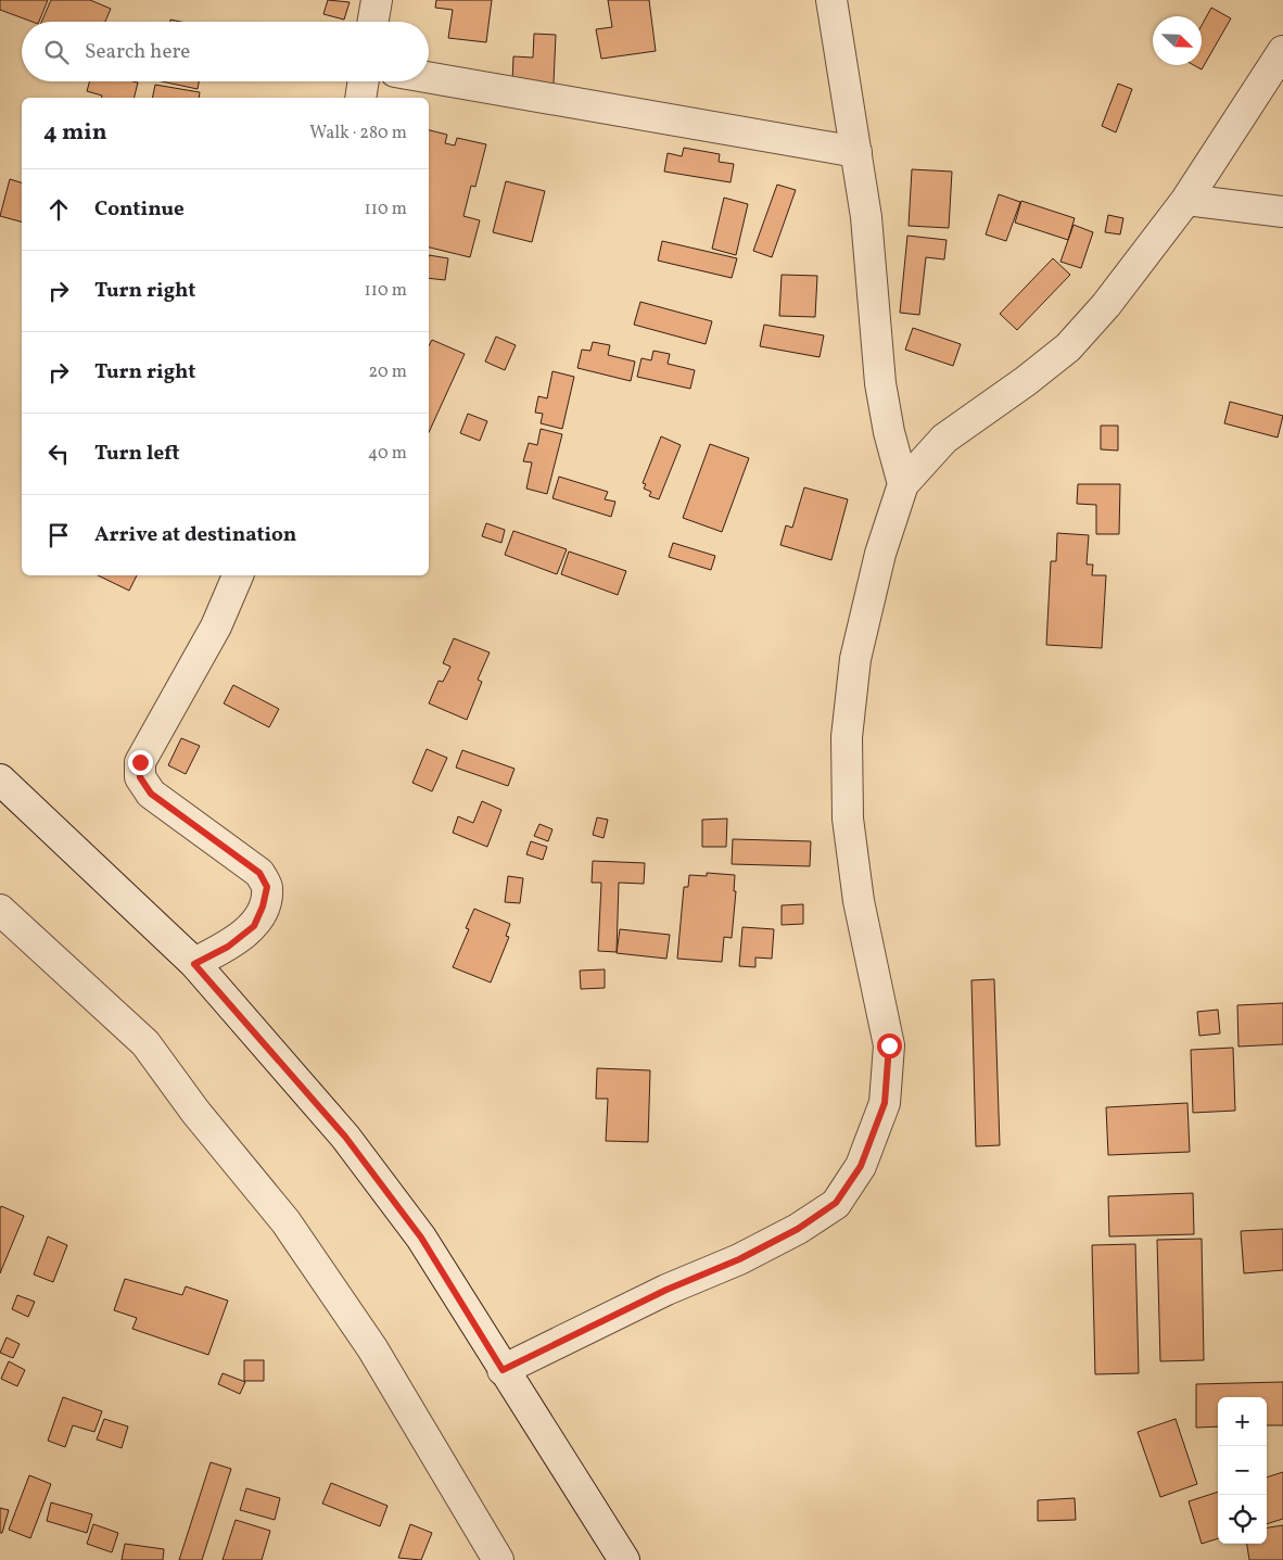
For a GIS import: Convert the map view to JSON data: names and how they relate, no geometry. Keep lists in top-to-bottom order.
{
  "north": "bottom right",
  "page": {
    "search": "Search here",
    "heading": ["4 min", "Walk · 280 m"],
    "list": [
      ["Continue", "110 m"],
      ["Turn right", "110 m"],
      ["Turn right", "20 m"],
      ["Turn left", "40 m"],
      "Arrive at destination"
    ],
    "map_buttons": ["+", "−"]
  }
}
